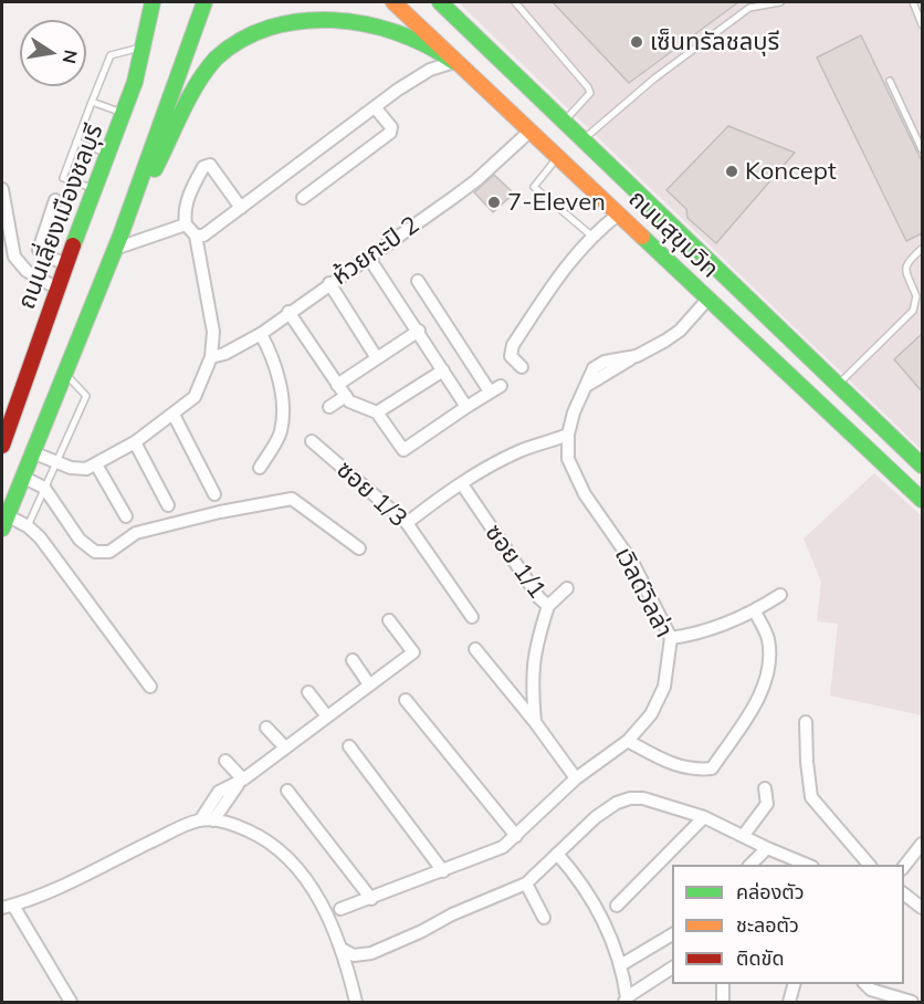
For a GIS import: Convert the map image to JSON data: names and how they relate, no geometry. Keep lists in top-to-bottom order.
{
  "streets": {
    "main road": ["ถนนเลี่ยงเมืองชลบุรี", "ถนนสุขุมวิท"],
    "street": [
      "ห้วยกะปิ 2",
      "ซอย 1/3",
      "ซอย 1/1",
      "เวิลด์วิลล่า"
    ]
  },
  "crossings": [
    ["ถนนสุขุมวิท", "ห้วยกะปิ 2"],
    ["ถนนสุขุมวิท", "เวิลด์วิลล่า"]
  ],
  "places": ["เซ็นทรัลชลบุรี", "Koncept", "7-Eleven"],
  "legend": ["คล่องตัว", "ชะลอตัว", "ติดขัด"],
  "north": "right"
}
